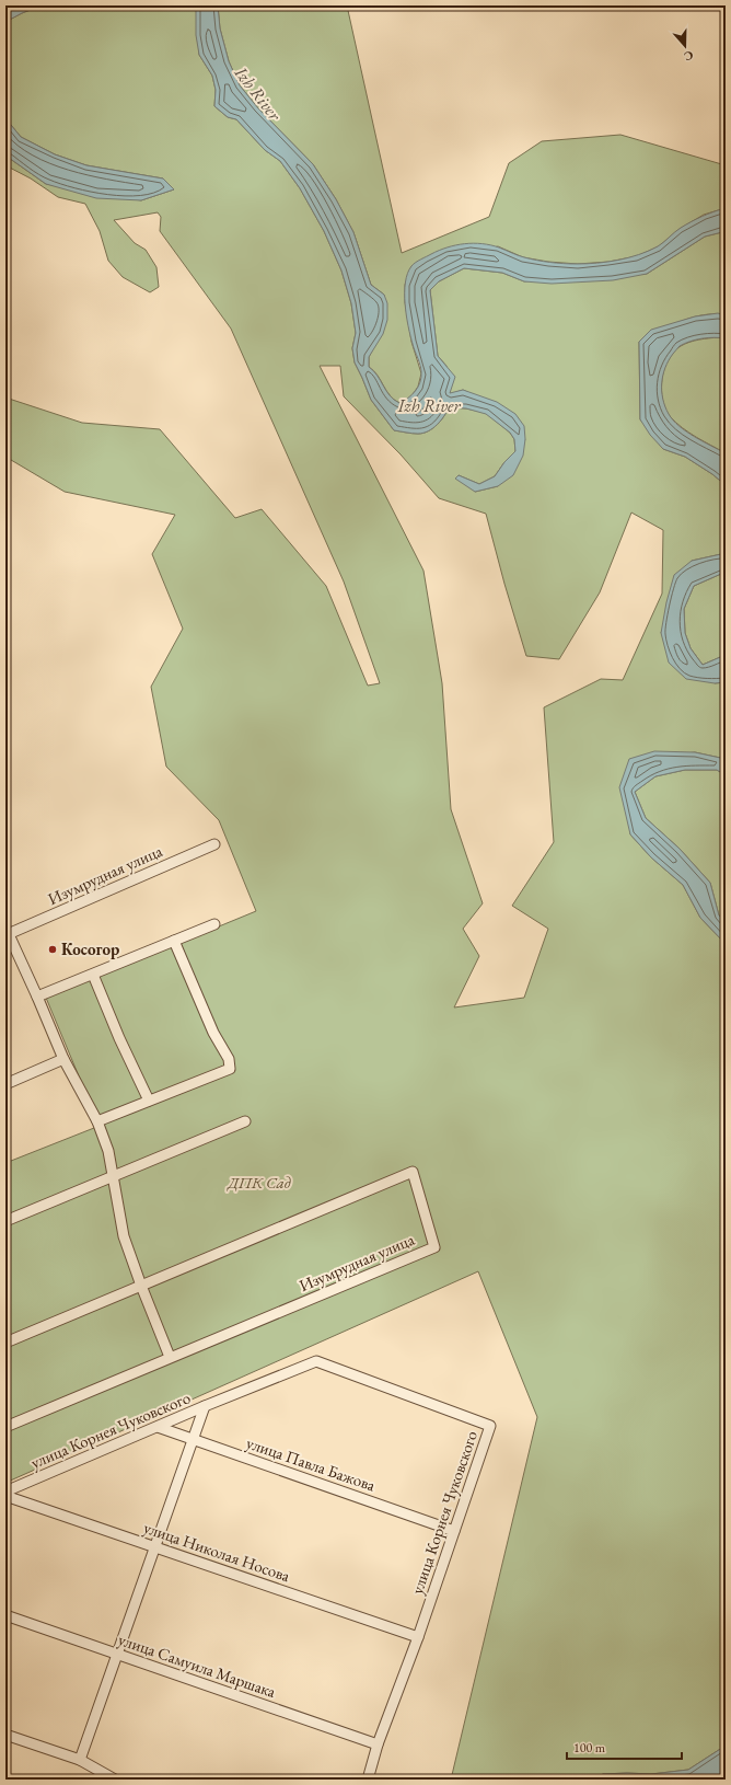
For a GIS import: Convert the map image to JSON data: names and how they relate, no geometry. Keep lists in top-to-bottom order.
{
  "streets": {
    "street": [
      "Изумрудная улица",
      "улица Корнея Чуковского",
      "улица Павла Бажова",
      "улица Николая Носова",
      "улица Самуила Маршака"
    ]
  },
  "crossings": [
    ["улица Корнея Чуковского", "улица Павла Бажова"],
    ["улица Корнея Чуковского", "улица Николая Носова"],
    ["улица Корнея Чуковского", "улица Самуила Маршака"]
  ],
  "water": ["Izh River"],
  "parks": ["ДПК Сад"],
  "places": ["Косогор"],
  "scale_bar": "100 m",
  "north": "bottom"
}
